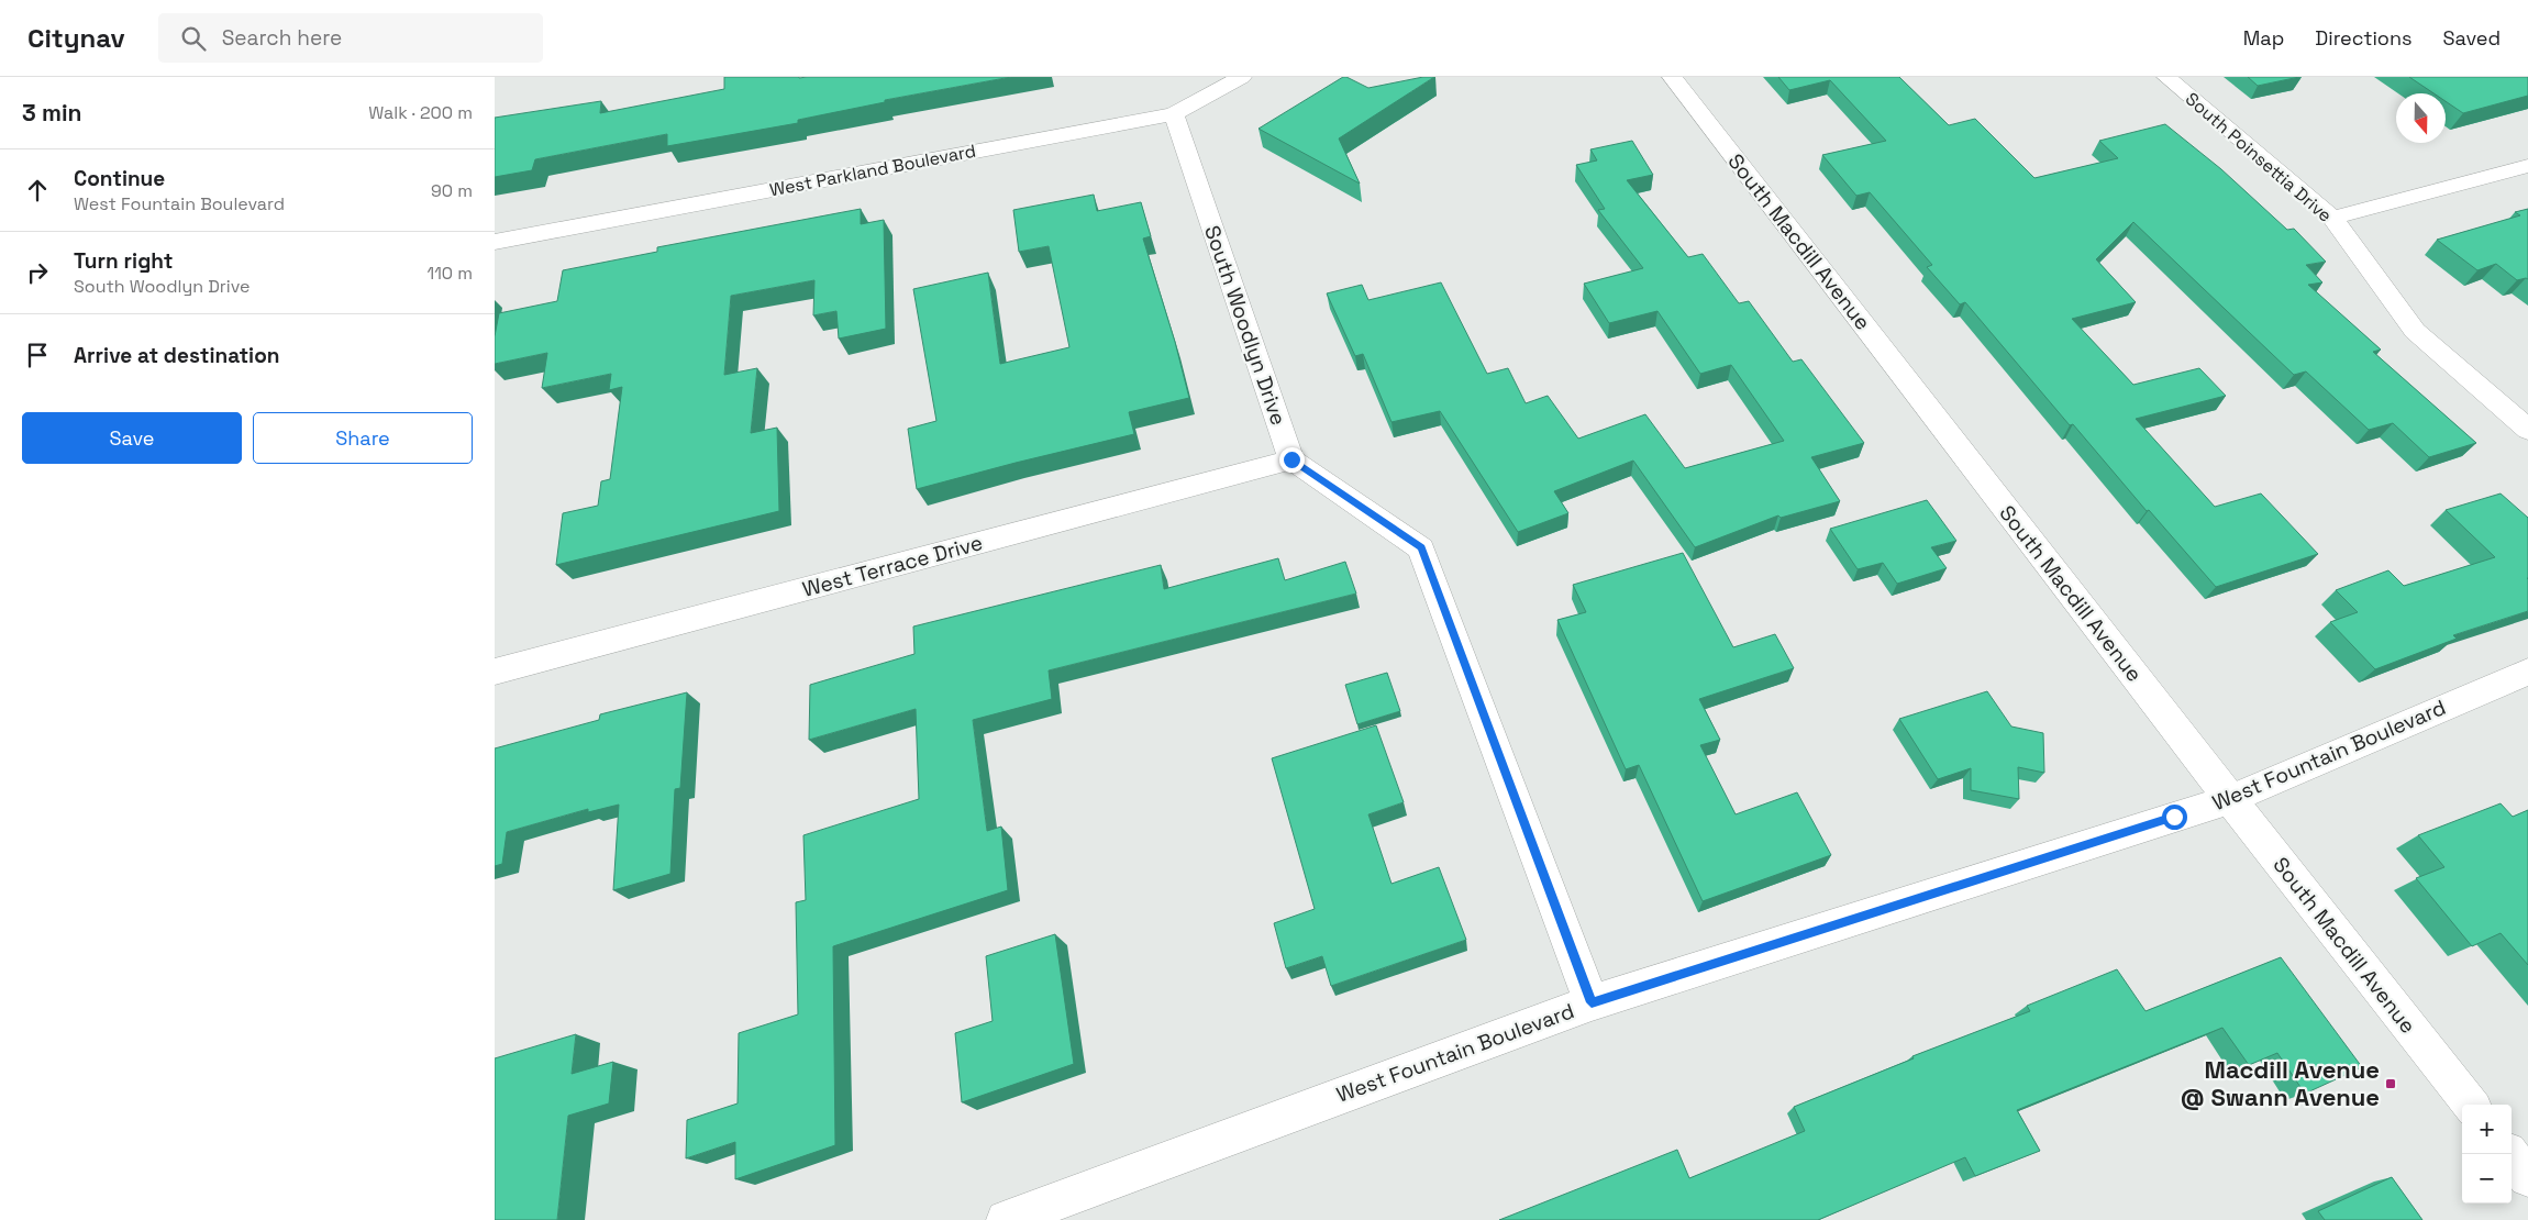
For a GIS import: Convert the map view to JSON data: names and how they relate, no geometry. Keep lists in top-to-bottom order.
{
  "streets": {
    "street": [
      "South Poinsettia Drive",
      "West Parkland Boulevard",
      "South Macdill Avenue",
      "South Woodlyn Drive",
      "West Terrace Drive",
      "West Fountain Boulevard"
    ]
  },
  "crossings": [
    ["West Parkland Boulevard", "South Woodlyn Drive"],
    ["South Macdill Avenue", "West Fountain Boulevard"],
    ["South Woodlyn Drive", "West Terrace Drive"]
  ],
  "places": {
    "transit": ["Macdill Avenue @ Swann Avenue"]
  },
  "north": "bottom",
  "page": {
    "header": "Citynav",
    "search": "Search here",
    "nav": ["Map", "Directions", "Saved"],
    "heading": ["3 min", "Walk · 200 m"],
    "list": [
      ["Continue", "West Fountain Boulevard", "90 m"],
      ["Turn right", "South Woodlyn Drive", "110 m"],
      "Arrive at destination"
    ],
    "buttons": ["Save", "Share"],
    "map_buttons": ["+", "−"]
  }
}
